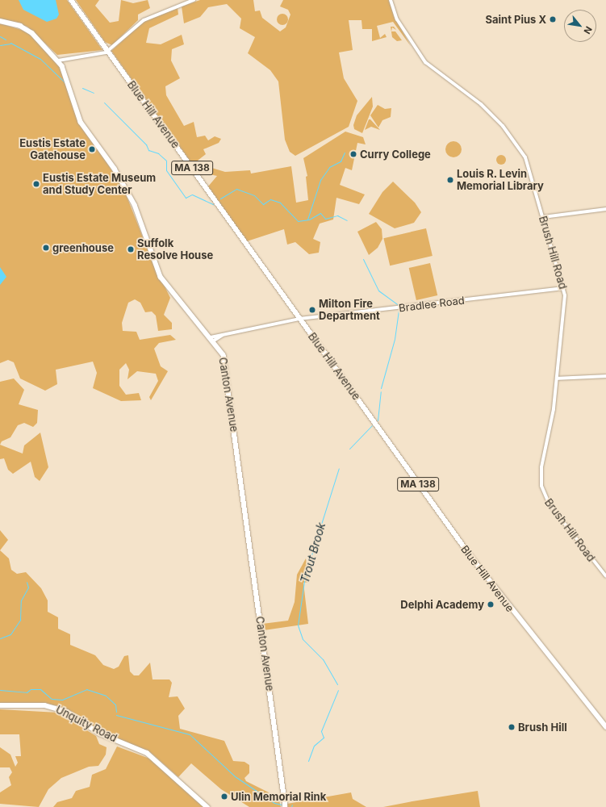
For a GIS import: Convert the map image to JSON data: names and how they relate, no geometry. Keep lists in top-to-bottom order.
{
  "streets": {
    "highway": ["Blue Hill Avenue", "MA 138"],
    "main road": ["Canton Avenue", "Unquity Road"],
    "street": ["Brush Hill Road", "Bradlee Road"]
  },
  "crossings": [
    ["Blue Hill Avenue", "Bradlee Road"],
    ["Brush Hill Road", "Bradlee Road"],
    ["Bradlee Road", "Canton Avenue"]
  ],
  "water": ["Trout Brook"],
  "places": [
    "Saint Pius X",
    "Eustis Estate Gatehouse",
    "Curry College",
    "Louis R. Levin Memorial Library",
    "Eustis Estate Museum and Study Center",
    "greenhouse",
    "Suffolk Resolve House",
    "Milton Fire Department",
    "Delphi Academy",
    "Brush Hill",
    "Ulin Memorial Rink"
  ],
  "north": "bottom right"
}
